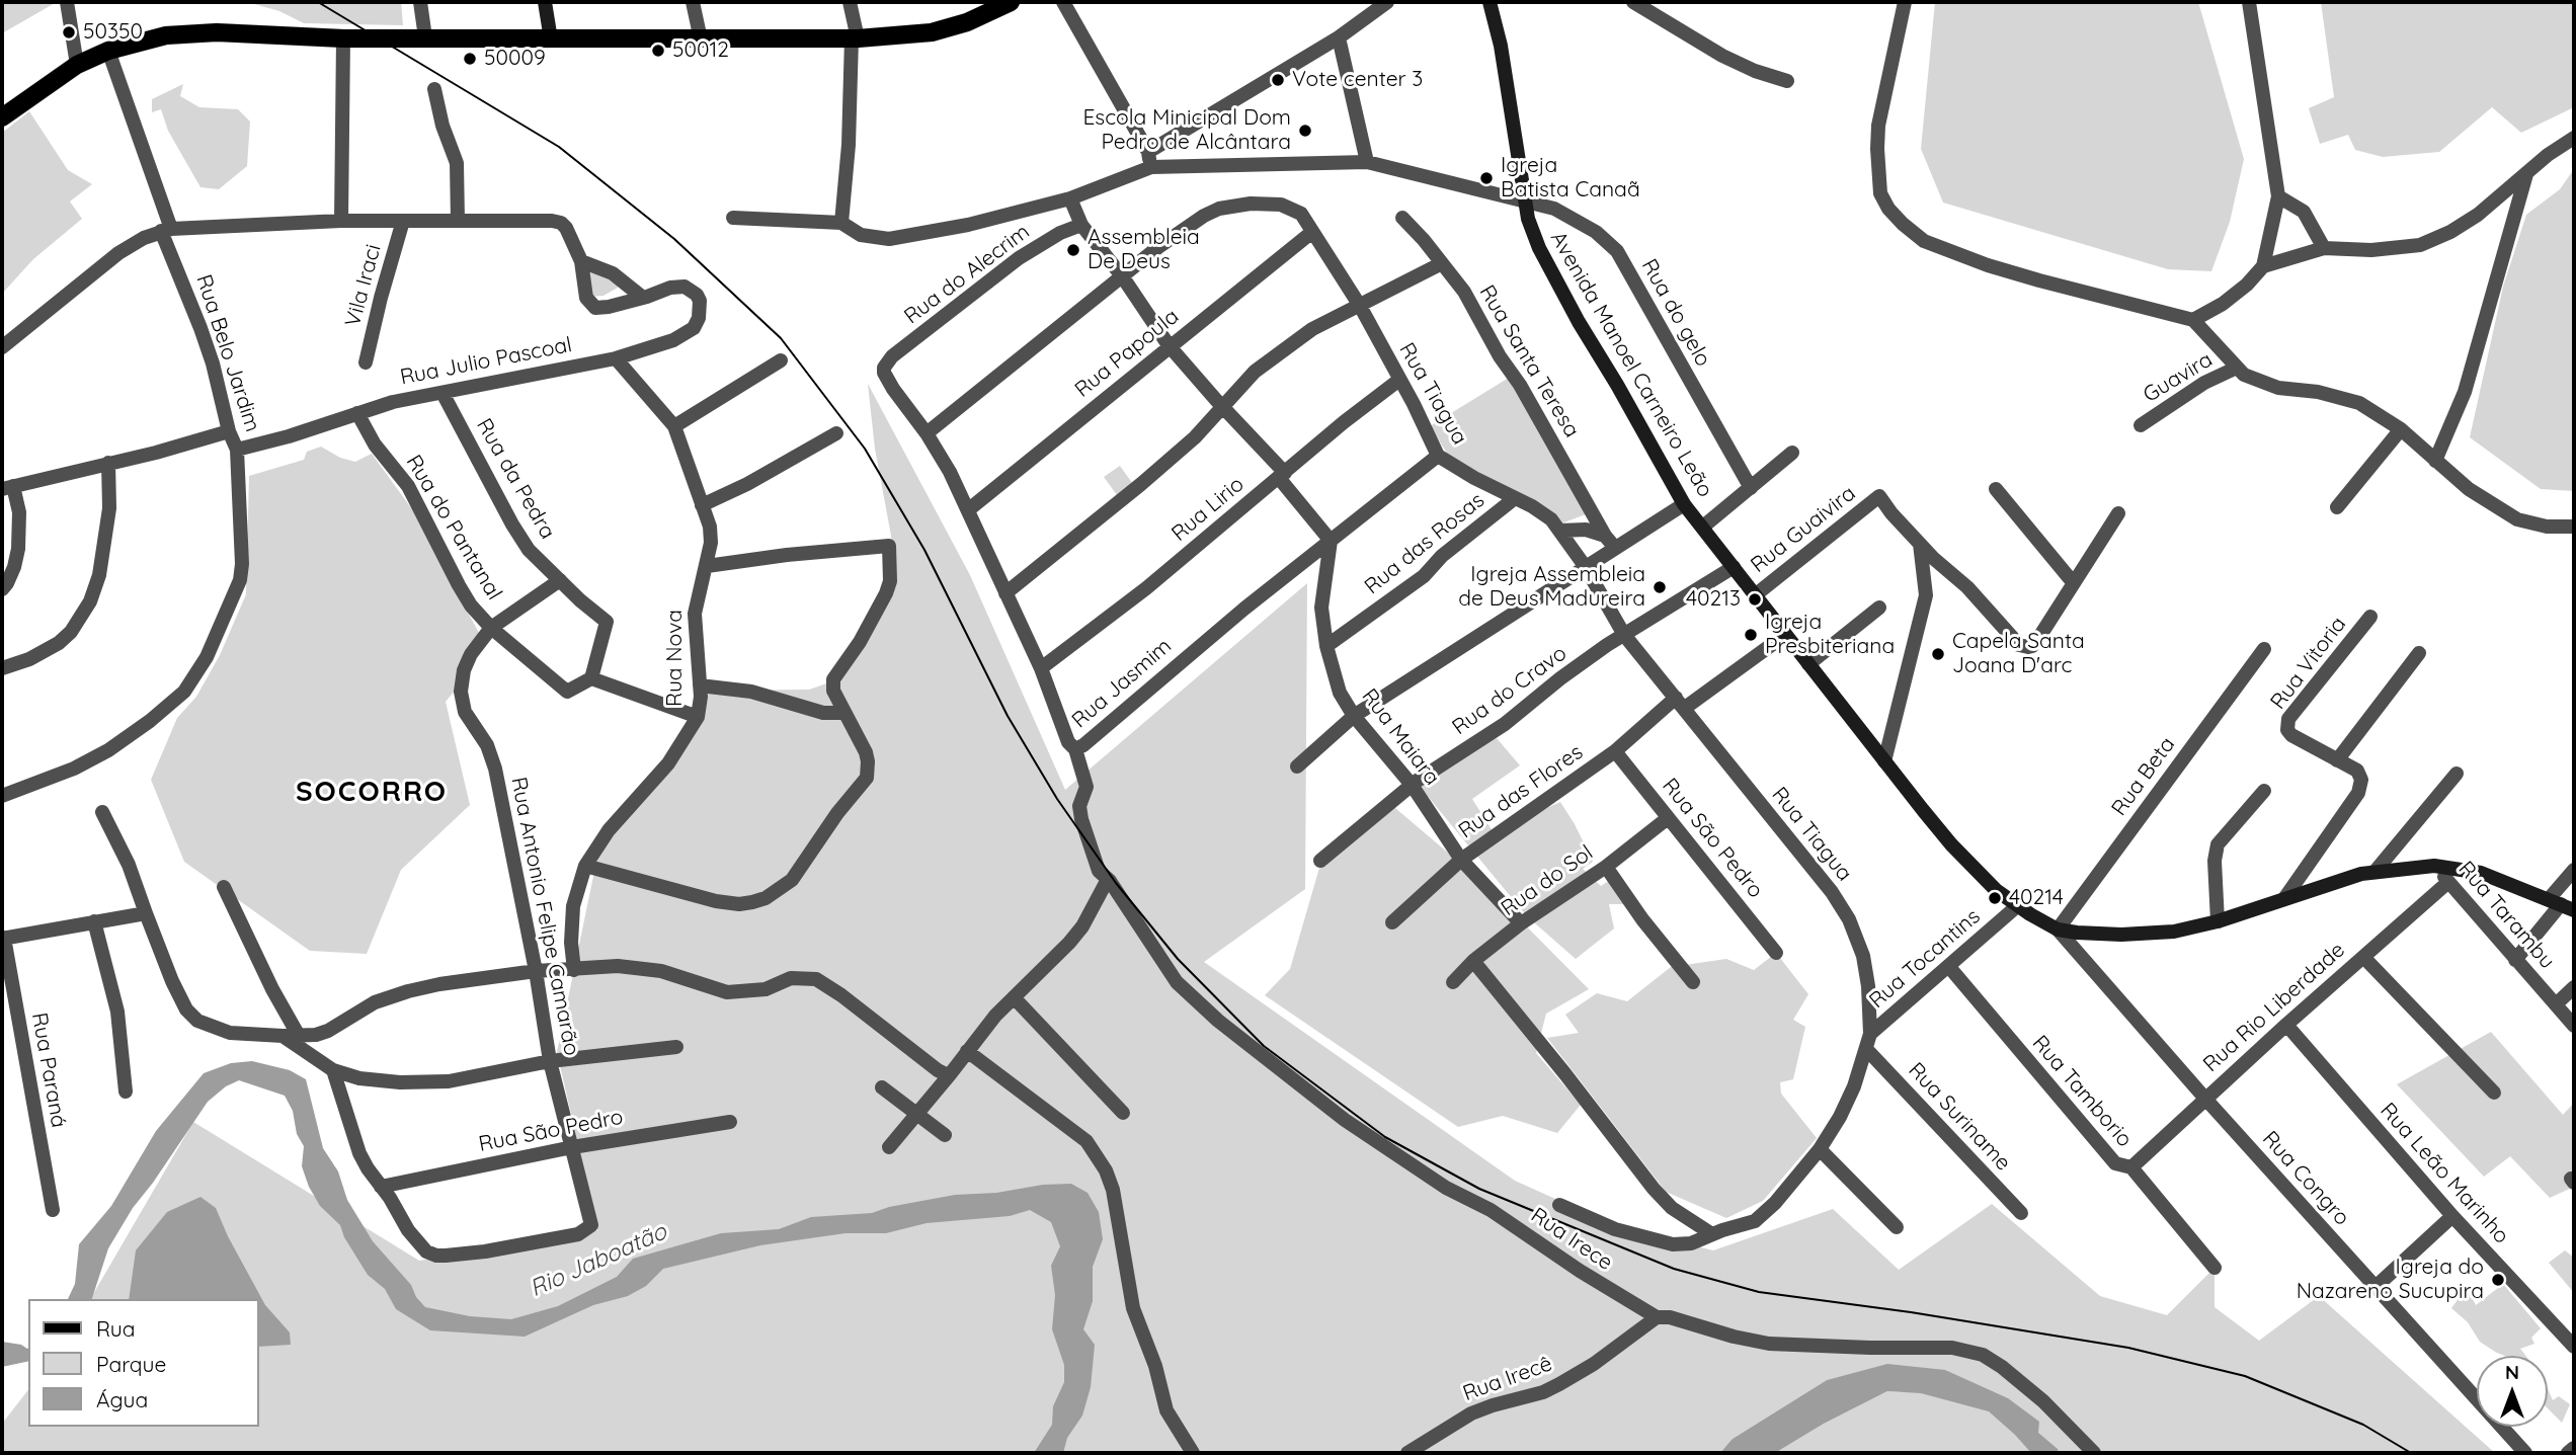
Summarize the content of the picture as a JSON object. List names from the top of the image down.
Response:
{
  "streets": {
    "main road": ["Avenida Manoel Carneiro Leão"],
    "street": [
      "Rua do Alecrim",
      "Vila Iraci",
      "Rua do gelo",
      "Rua Belo Jardim",
      "Rua Papoula",
      "Rua Julio Pascoal",
      "Rua Santa Teresa",
      "Guavira",
      "Rua Tiagua",
      "Rua da Pedra",
      "Rua Lirio",
      "Rua do Pantanal",
      "Rua Guaivira",
      "Rua das Rosas",
      "Rua Nova",
      "Rua Vitoria",
      "Rua Jasmim",
      "Rua do Cravo",
      "Rua Maiara",
      "Rua Beta",
      "Rua das Flores",
      "Rua São Pedro",
      "Rua do Sol",
      "Rua Tarambu",
      "Rua Antonio Felipe Camarão",
      "Rua Tocantins",
      "Rua Rio Liberdade",
      "Rua Paraná",
      "Rua Tamborio",
      "Rua Suriname",
      "Rua Leão Marinho",
      "Rua Congro",
      "Rua Irece",
      "Rua Irecê"
    ]
  },
  "crossings": [
    ["Rua do Alecrim", "Rua Jasmim"],
    ["Rua do gelo", "Avenida Manoel Carneiro Leão"],
    ["Rua Belo Jardim", "Rua Julio Pascoal"],
    ["Rua Papoula", "Rua Tiagua"],
    ["Rua Papoula", "Rua Jasmim"],
    ["Rua Julio Pascoal", "Rua da Pedra"],
    ["Rua Julio Pascoal", "Rua do Pantanal"],
    ["Rua Julio Pascoal", "Rua Nova"],
    ["Avenida Manoel Carneiro Leão", "Rua Guaivira"],
    ["Avenida Manoel Carneiro Leão", "Rua Vitoria"],
    ["Avenida Manoel Carneiro Leão", "Rua do Cravo"],
    ["Avenida Manoel Carneiro Leão", "Rua Beta"],
    ["Avenida Manoel Carneiro Leão", "Rua das Flores"],
    ["Avenida Manoel Carneiro Leão", "Rua Tarambu"],
    ["Avenida Manoel Carneiro Leão", "Rua Tocantins"],
    ["Avenida Manoel Carneiro Leão", "Rua Congro"],
    ["Rua Tiagua", "Rua Lirio"],
    ["Rua Tiagua", "Rua das Rosas"],
    ["Rua Tiagua", "Rua Jasmim"],
    ["Rua Tiagua", "Rua do Cravo"],
    ["Rua Tiagua", "Rua das Flores"],
    ["Rua Tiagua", "Rua Tocantins"],
    ["Rua Lirio", "Rua Jasmim"],
    ["Rua do Pantanal", "Rua Antonio Felipe Camarão"],
    ["Rua das Rosas", "Rua Maiara"],
    ["Rua Jasmim", "Rua Maiara"],
    ["Rua Jasmim", "Rua Irece"],
    ["Rua do Cravo", "Rua Maiara"],
    ["Rua Maiara", "Rua das Flores"],
    ["Rua Maiara", "Rua do Sol"],
    ["Rua Beta", "Rua Congro"],
    ["Rua das Flores", "Rua São Pedro"],
    ["Rua São Pedro", "Rua do Sol"],
    ["Rua São Pedro", "Rua Antonio Felipe Camarão"],
    ["Rua Tarambu", "Rua Rio Liberdade"],
    ["Rua Tocantins", "Rua Tamborio"],
    ["Rua Tocantins", "Rua Suriname"],
    ["Rua Rio Liberdade", "Rua Tamborio"],
    ["Rua Rio Liberdade", "Rua Leão Marinho"],
    ["Rua Rio Liberdade", "Rua Congro"],
    ["Rua Irece", "Rua Irecê"]
  ],
  "districts": ["SOCORRO"],
  "water": ["Rio Jaboatão"],
  "places": [
    "50350",
    "50012",
    "50009",
    "Vote center 3",
    "Escola Minicipal Dom Pedro de Alcântara",
    "Igreja Batista Canaã",
    "Assembleia De Deus",
    "Igreja Assembleia de Deus Madureira",
    "40213",
    "Igreja Presbiteriana",
    "Capela Santa Joana D'arc",
    "40214",
    "Igreja do Nazareno Sucupira"
  ],
  "legend": ["Rua", "Parque", "Água"],
  "north": "top"
}
